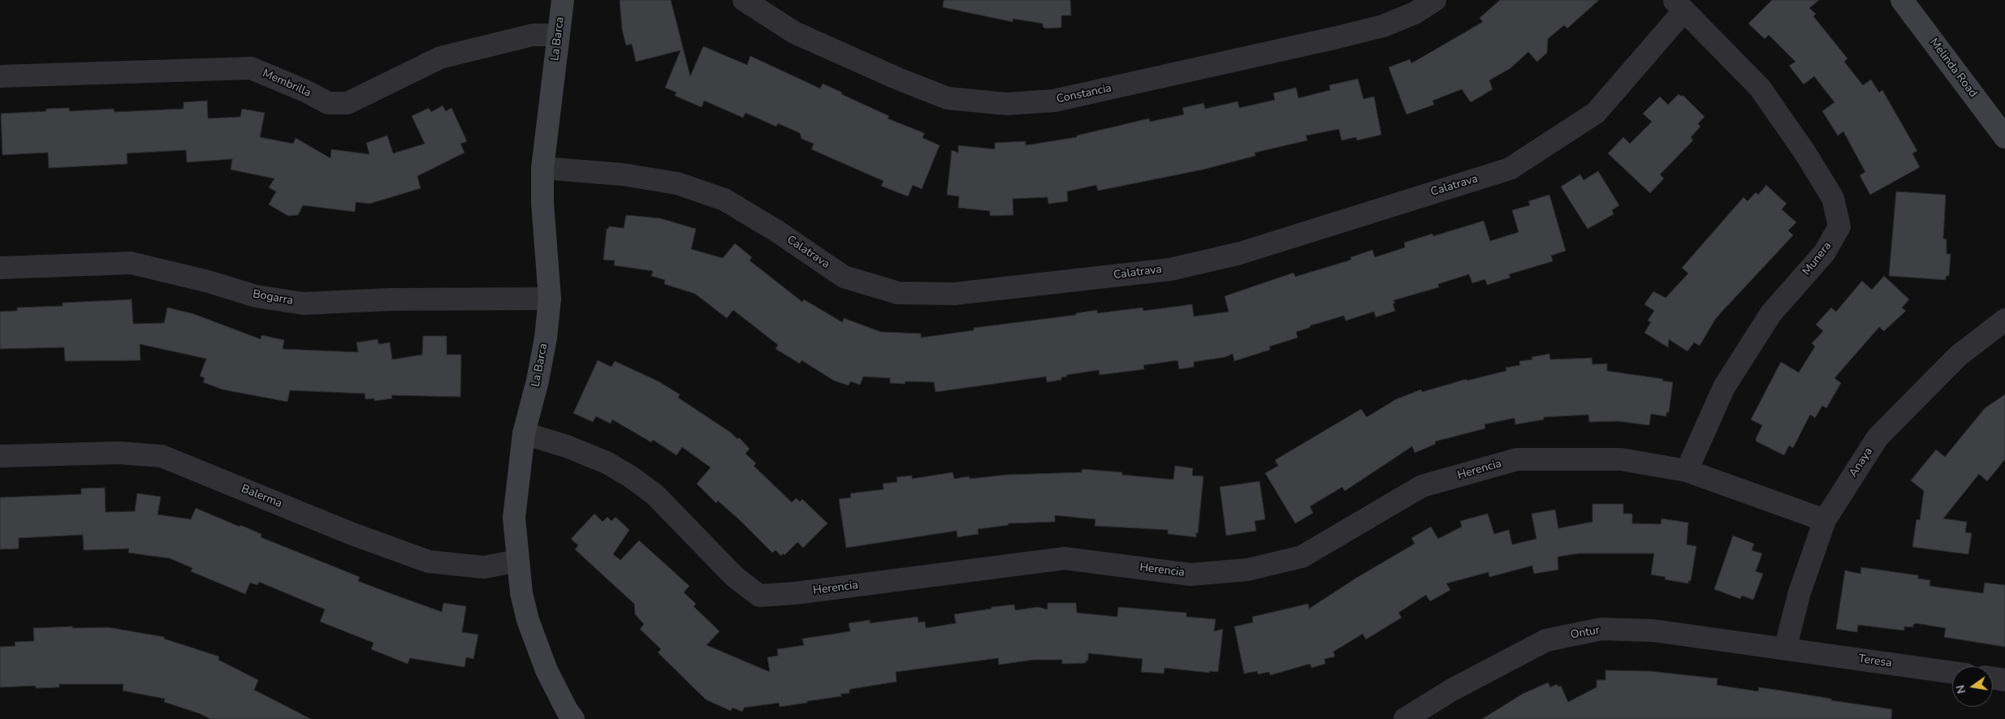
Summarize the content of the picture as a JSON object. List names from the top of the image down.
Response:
{
  "streets": {
    "street": [
      "La Barca",
      "Melinda Road",
      "Membrilla",
      "Constancia",
      "Calatrava",
      "Munera",
      "Bogarra",
      "Anaya",
      "Herencia",
      "Balerma",
      "Ontur",
      "Teresa"
    ]
  },
  "crossings": [
    ["La Barca", "Membrilla"],
    ["La Barca", "Calatrava"],
    ["La Barca", "Bogarra"],
    ["La Barca", "Herencia"],
    ["La Barca", "Balerma"],
    ["Calatrava", "Munera"],
    ["Munera", "Herencia"],
    ["Anaya", "Herencia"],
    ["Anaya", "Ontur"],
    ["Anaya", "Teresa"],
    ["Ontur", "Teresa"]
  ],
  "north": "left"
}
